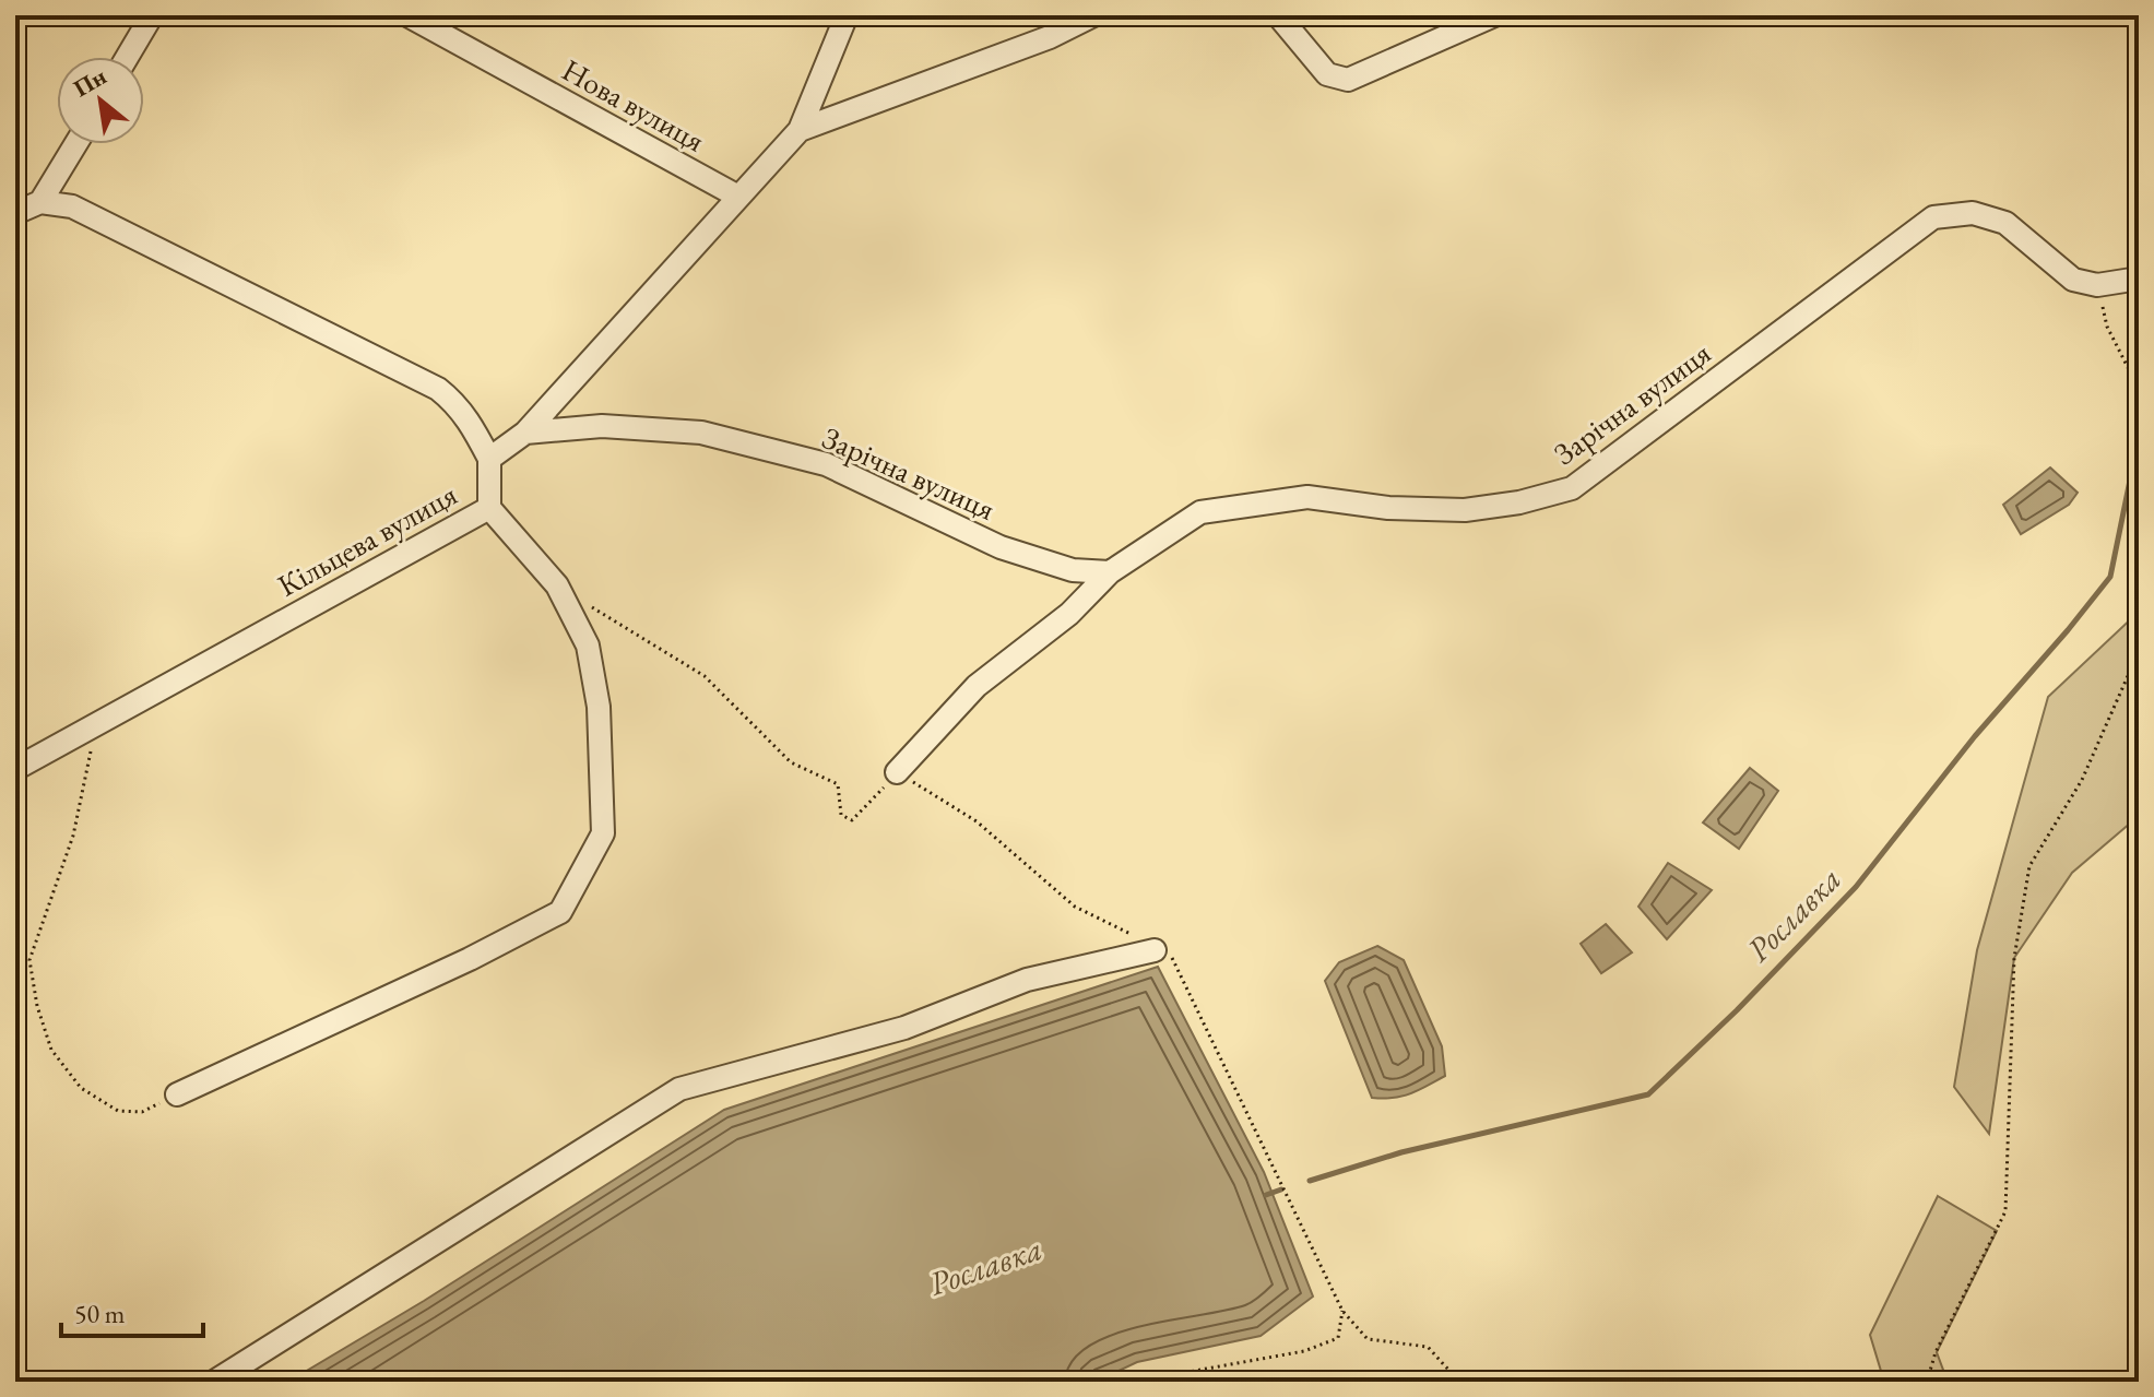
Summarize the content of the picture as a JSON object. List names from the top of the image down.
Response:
{
  "streets": {
    "street": ["Нова вулиця", "Зарічна вулиця", "Кільцева вулиця"]
  },
  "water": ["Рославка"],
  "scale_bar": "50 m",
  "north": "top left"
}
